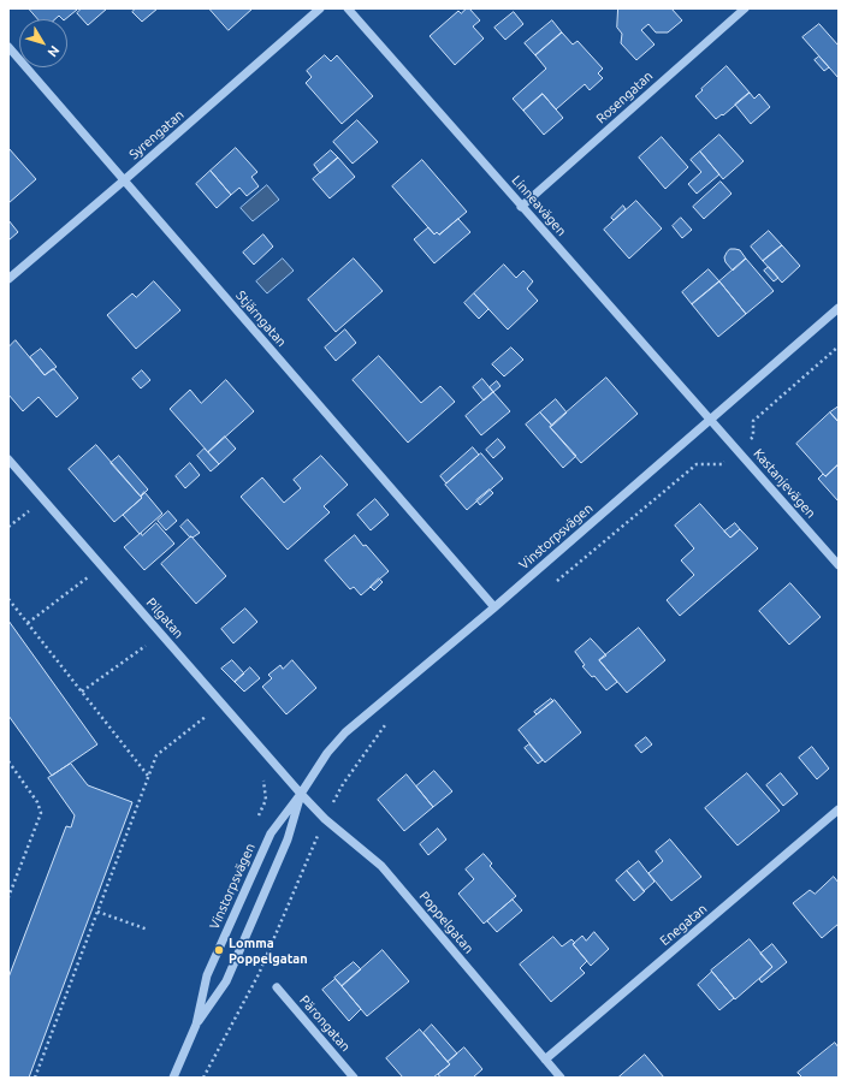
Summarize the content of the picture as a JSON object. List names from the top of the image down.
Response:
{
  "streets": {
    "street": [
      "Rosengatan",
      "Syrengatan",
      "Linneavägen",
      "Stjärngatan",
      "Kastanjevägen",
      "Vinstorpsvägen",
      "Pilgatan",
      "Poppelgatan",
      "Enegatan",
      "Pärongatan"
    ]
  },
  "crossings": [
    ["Rosengatan", "Linneavägen"],
    ["Syrengatan", "Stjärngatan"],
    ["Linneavägen", "Kastanjevägen"],
    ["Linneavägen", "Vinstorpsvägen"],
    ["Stjärngatan", "Vinstorpsvägen"],
    ["Kastanjevägen", "Vinstorpsvägen"],
    ["Vinstorpsvägen", "Pilgatan"],
    ["Vinstorpsvägen", "Poppelgatan"],
    ["Pilgatan", "Poppelgatan"],
    ["Poppelgatan", "Enegatan"]
  ],
  "places": ["Lomma Poppelgatan"],
  "north": "bottom right"
}
